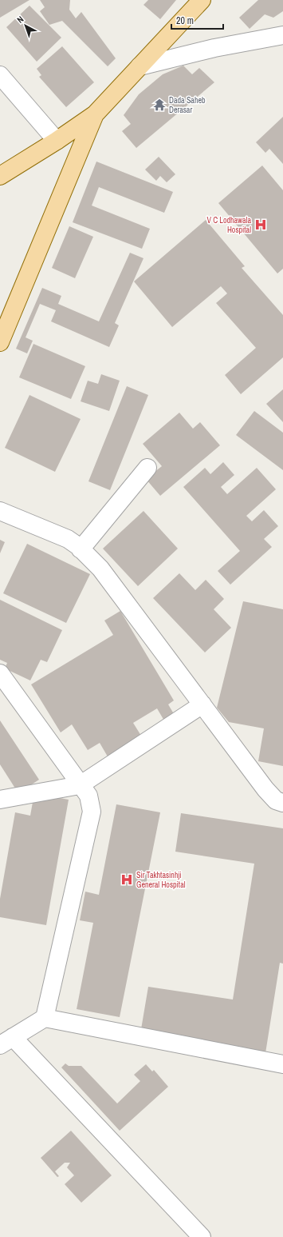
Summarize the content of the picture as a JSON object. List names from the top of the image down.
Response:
{
  "places": {
    "temple": ["Dada Saheb Derasar"],
    "hospital": ["V C Lodhawala Hospital", "Sir Takhtasinhji General Hospital"]
  },
  "scale_bar": "20 m",
  "north": "top left"
}
